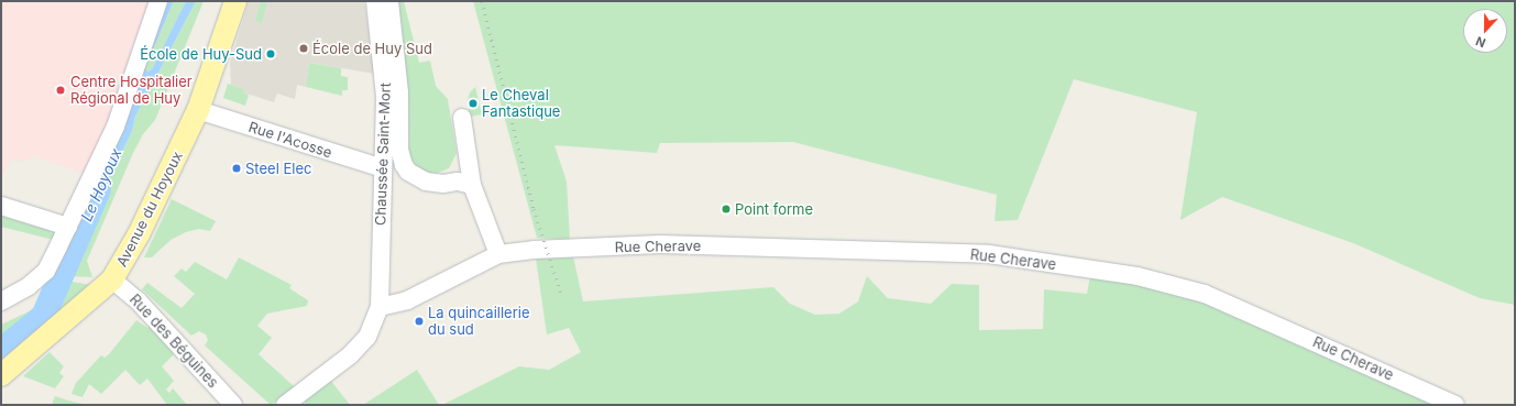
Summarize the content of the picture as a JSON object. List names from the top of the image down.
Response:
{
  "streets": {
    "main road": ["Avenue du Hoyoux"],
    "street": [
      "Rue l'Acosse",
      "Chaussée Saint-Mort",
      "Rue Cherave",
      "Rue des Béguines"
    ]
  },
  "crossings": [
    ["Rue l'Acosse", "Chaussée Saint-Mort"],
    ["Rue l'Acosse", "Avenue du Hoyoux"],
    ["Avenue du Hoyoux", "Rue des Béguines"]
  ],
  "water": ["Le Hoyoux"],
  "places": [
    "École de Huy Sud",
    "École de Huy-Sud",
    "Centre Hospitalier Régional de Huy",
    "Le Cheval Fantastique",
    "Steel Elec",
    "Point forme",
    "La quincaillerie du sud"
  ],
  "north": "bottom"
}
